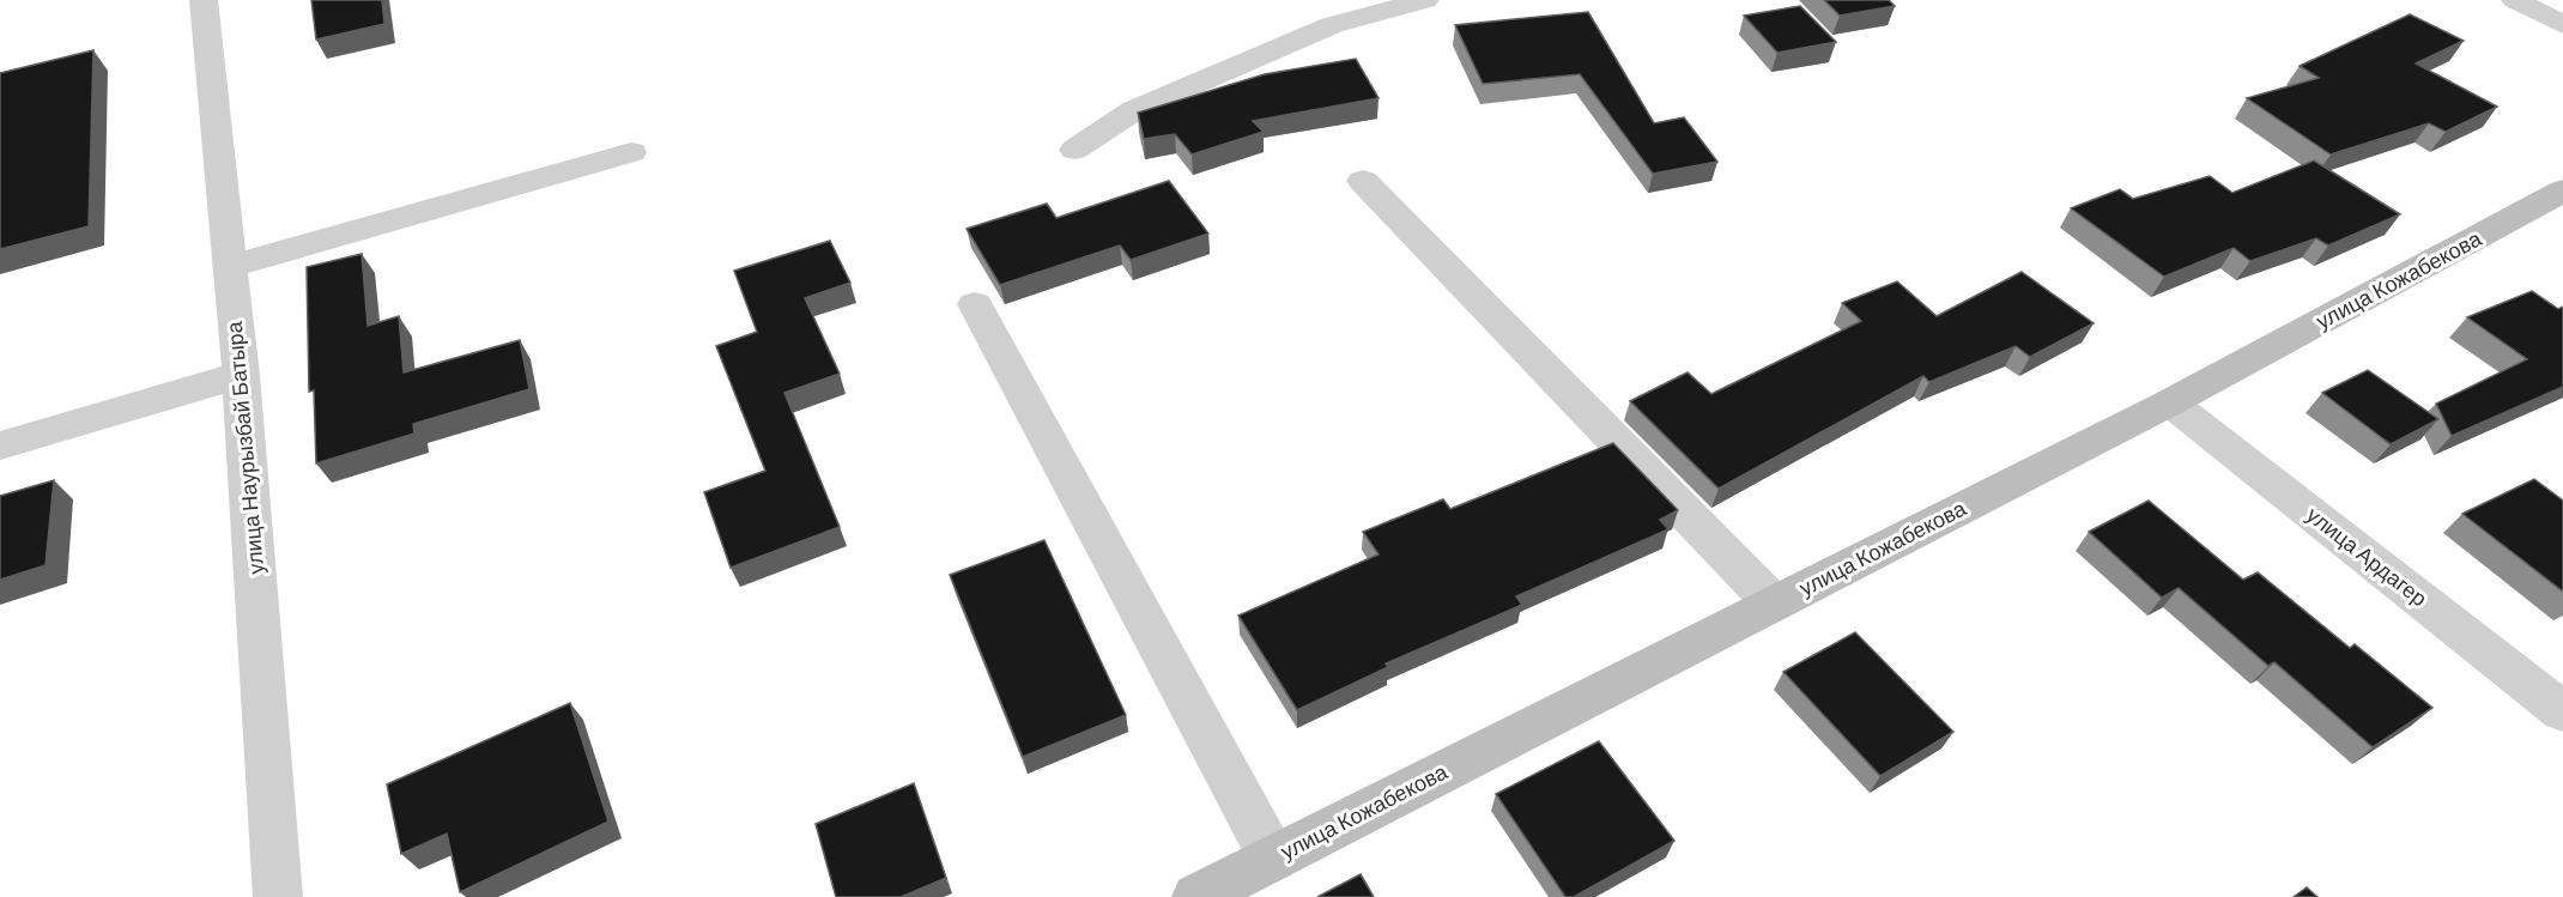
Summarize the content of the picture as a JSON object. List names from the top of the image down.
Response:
{
  "streets": {
    "main road": ["улица Кожабекова"],
    "street": ["улица Наурызбай Батыра", "улица Ардагер"]
  },
  "crossings": [
    ["улица Кожабекова", "улица Ардагер"]
  ]
}
